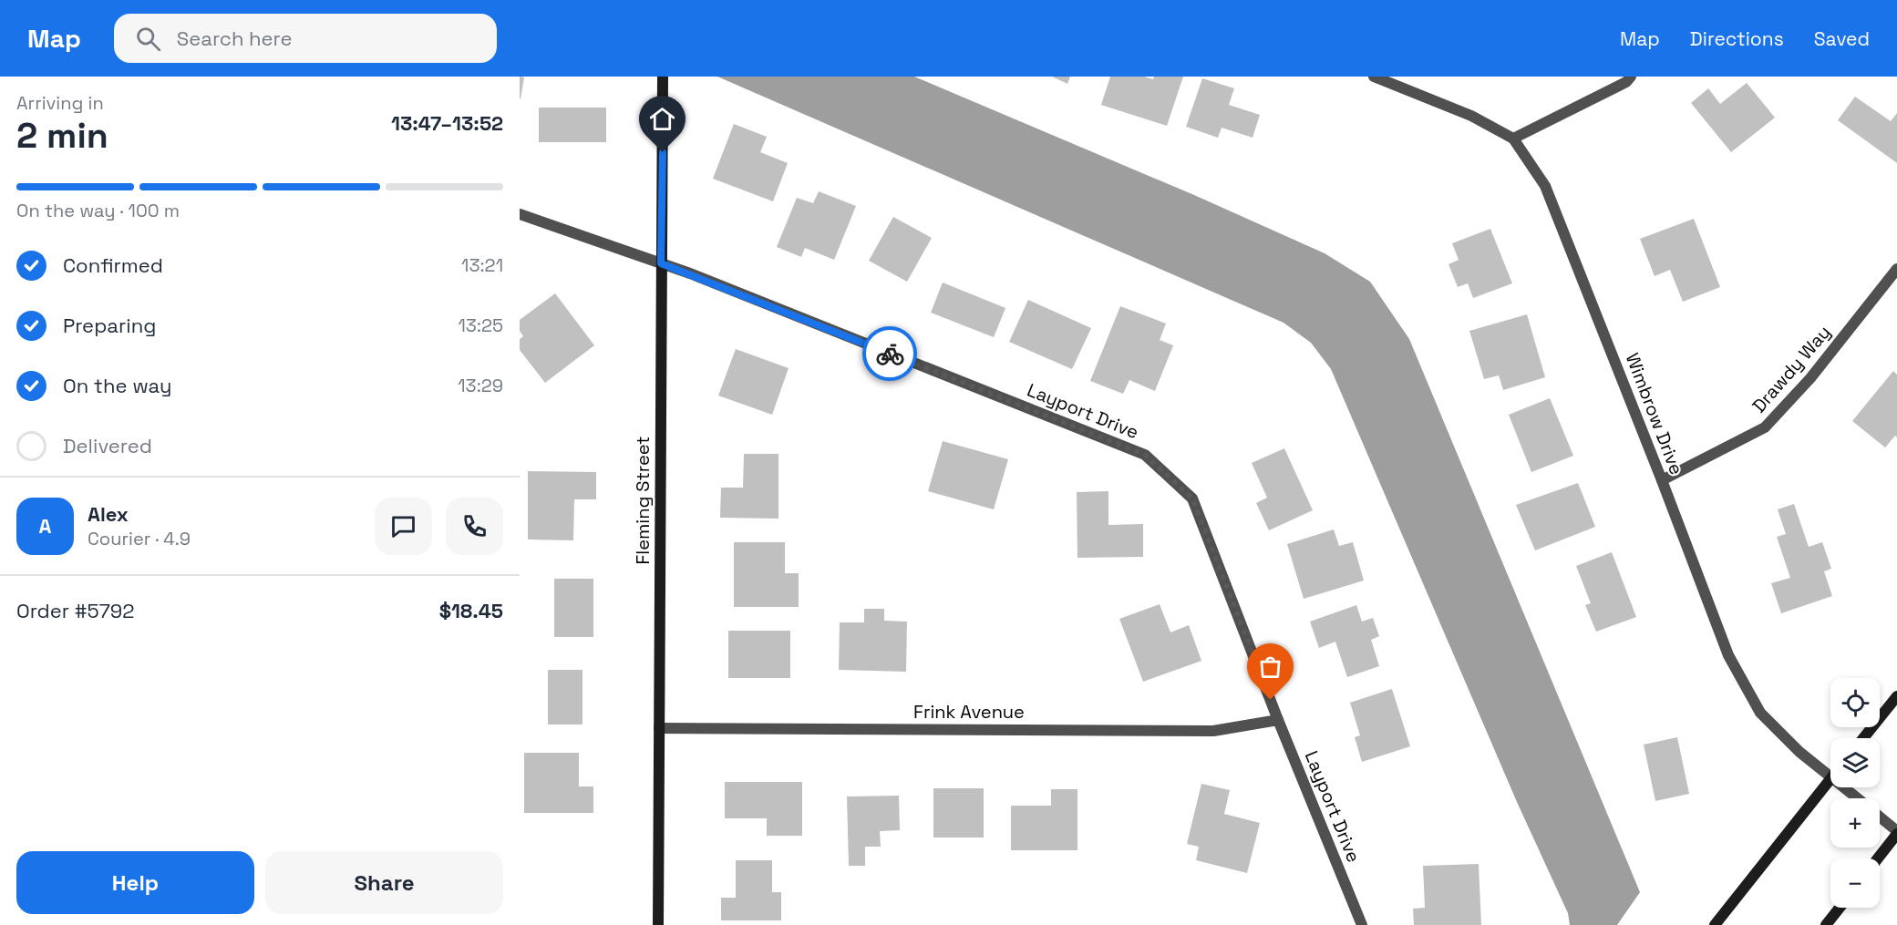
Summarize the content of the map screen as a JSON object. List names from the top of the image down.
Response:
{
  "streets": {
    "street": [
      "Drawdy Way",
      "Layport Drive",
      "Wimbrow Drive",
      "Fleming Street",
      "Frink Avenue"
    ]
  },
  "crossings": [
    ["Drawdy Way", "Wimbrow Drive"],
    ["Layport Drive", "Fleming Street"],
    ["Layport Drive", "Frink Avenue"],
    ["Fleming Street", "Frink Avenue"]
  ],
  "page": {
    "header": "Map",
    "search": "Search here",
    "nav": ["Map", "Directions", "Saved"],
    "heading": ["2 min", "Arriving in", "13:47–13:52"],
    "panel": [
      "Alex",
      "Courier · 4.9",
      "Order #5792",
      "$18.45"
    ],
    "bar": "On the way · 100 m",
    "list": [
      ["Confirmed", "13:21"],
      ["Preparing", "13:25"],
      ["On the way", "13:29"],
      "Delivered"
    ],
    "round": "A",
    "map_buttons": ["+", "−"],
    "buttons": ["Help", "Share"]
  }
}
